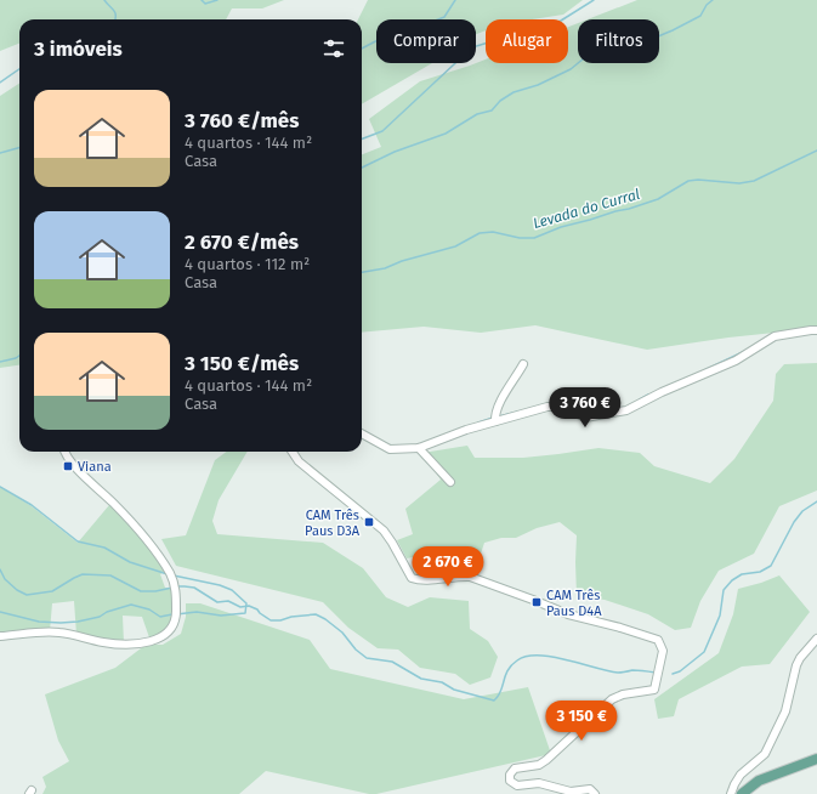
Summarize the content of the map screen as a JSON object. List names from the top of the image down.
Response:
{
  "water": ["Levada do Curral"],
  "places": {
    "transit": ["Viana", "CAM Três Paus D3A", "CAM Três Paus D4A"]
  },
  "page": {
    "chip": ["Comprar", "Alugar", "Filtros"],
    "heading": "3 imóveis",
    "list": [
      {
        "name": "3 760 €/mês",
        "note": "4 quartos · 144 m² · Casa"
      },
      {
        "name": "2 670 €/mês",
        "note": "4 quartos · 112 m² · Casa"
      },
      {
        "name": "3 150 €/mês",
        "note": "4 quartos · 144 m² · Casa"
      }
    ],
    "price": ["3 760 €", "2 670 €", "3 150 €"]
  }
}
